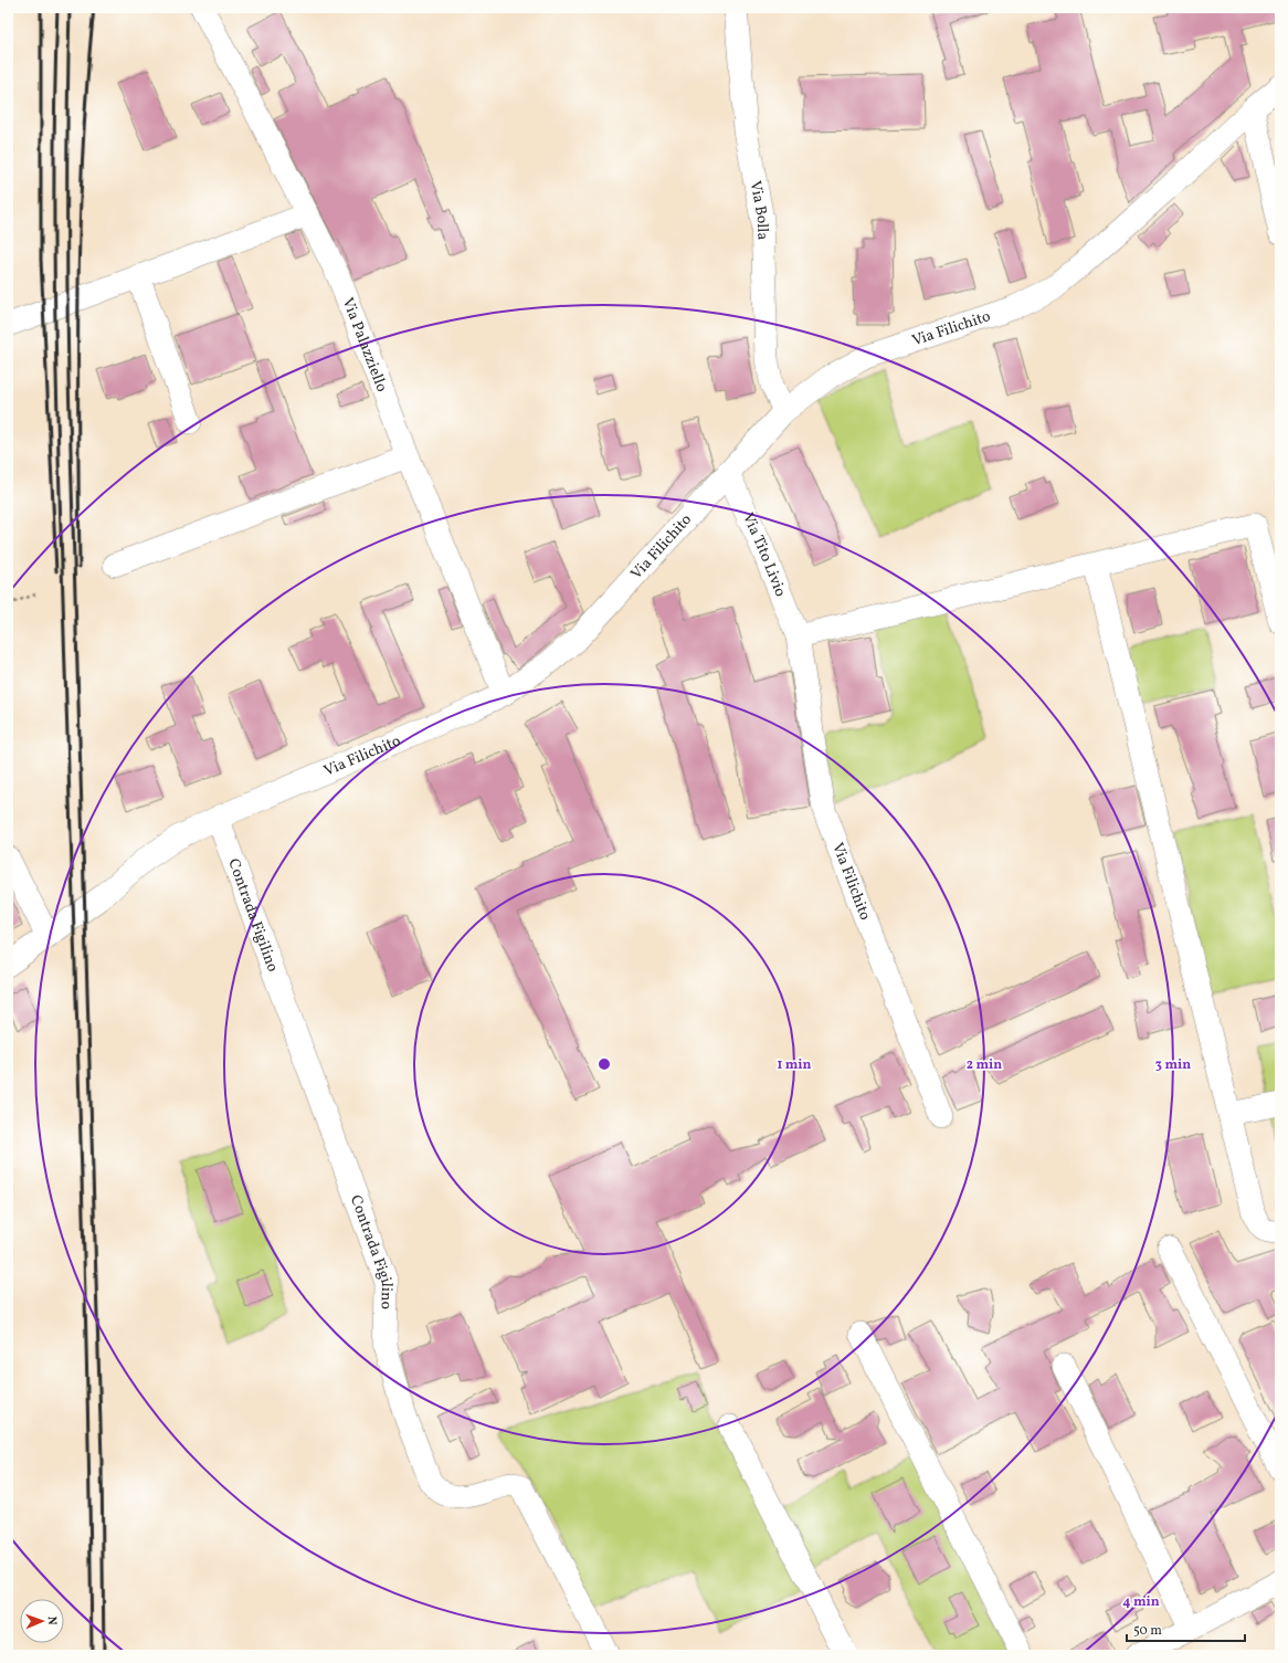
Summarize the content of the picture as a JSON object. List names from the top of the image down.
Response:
{
  "streets": {
    "street": [
      "Via Bolla",
      "Via Filichito",
      "Via Palazziello",
      "Via Tito Livio",
      "Contrada Figilino"
    ]
  },
  "crossings": [
    ["Via Bolla", "Via Filichito"],
    ["Via Filichito", "Via Palazziello"],
    ["Via Filichito", "Via Tito Livio"],
    ["Via Filichito", "Contrada Figilino"]
  ],
  "scale_bar": "50 m",
  "north": "right",
  "rings": [
    "1 min",
    "2 min",
    "3 min",
    "4 min"
  ]
}
